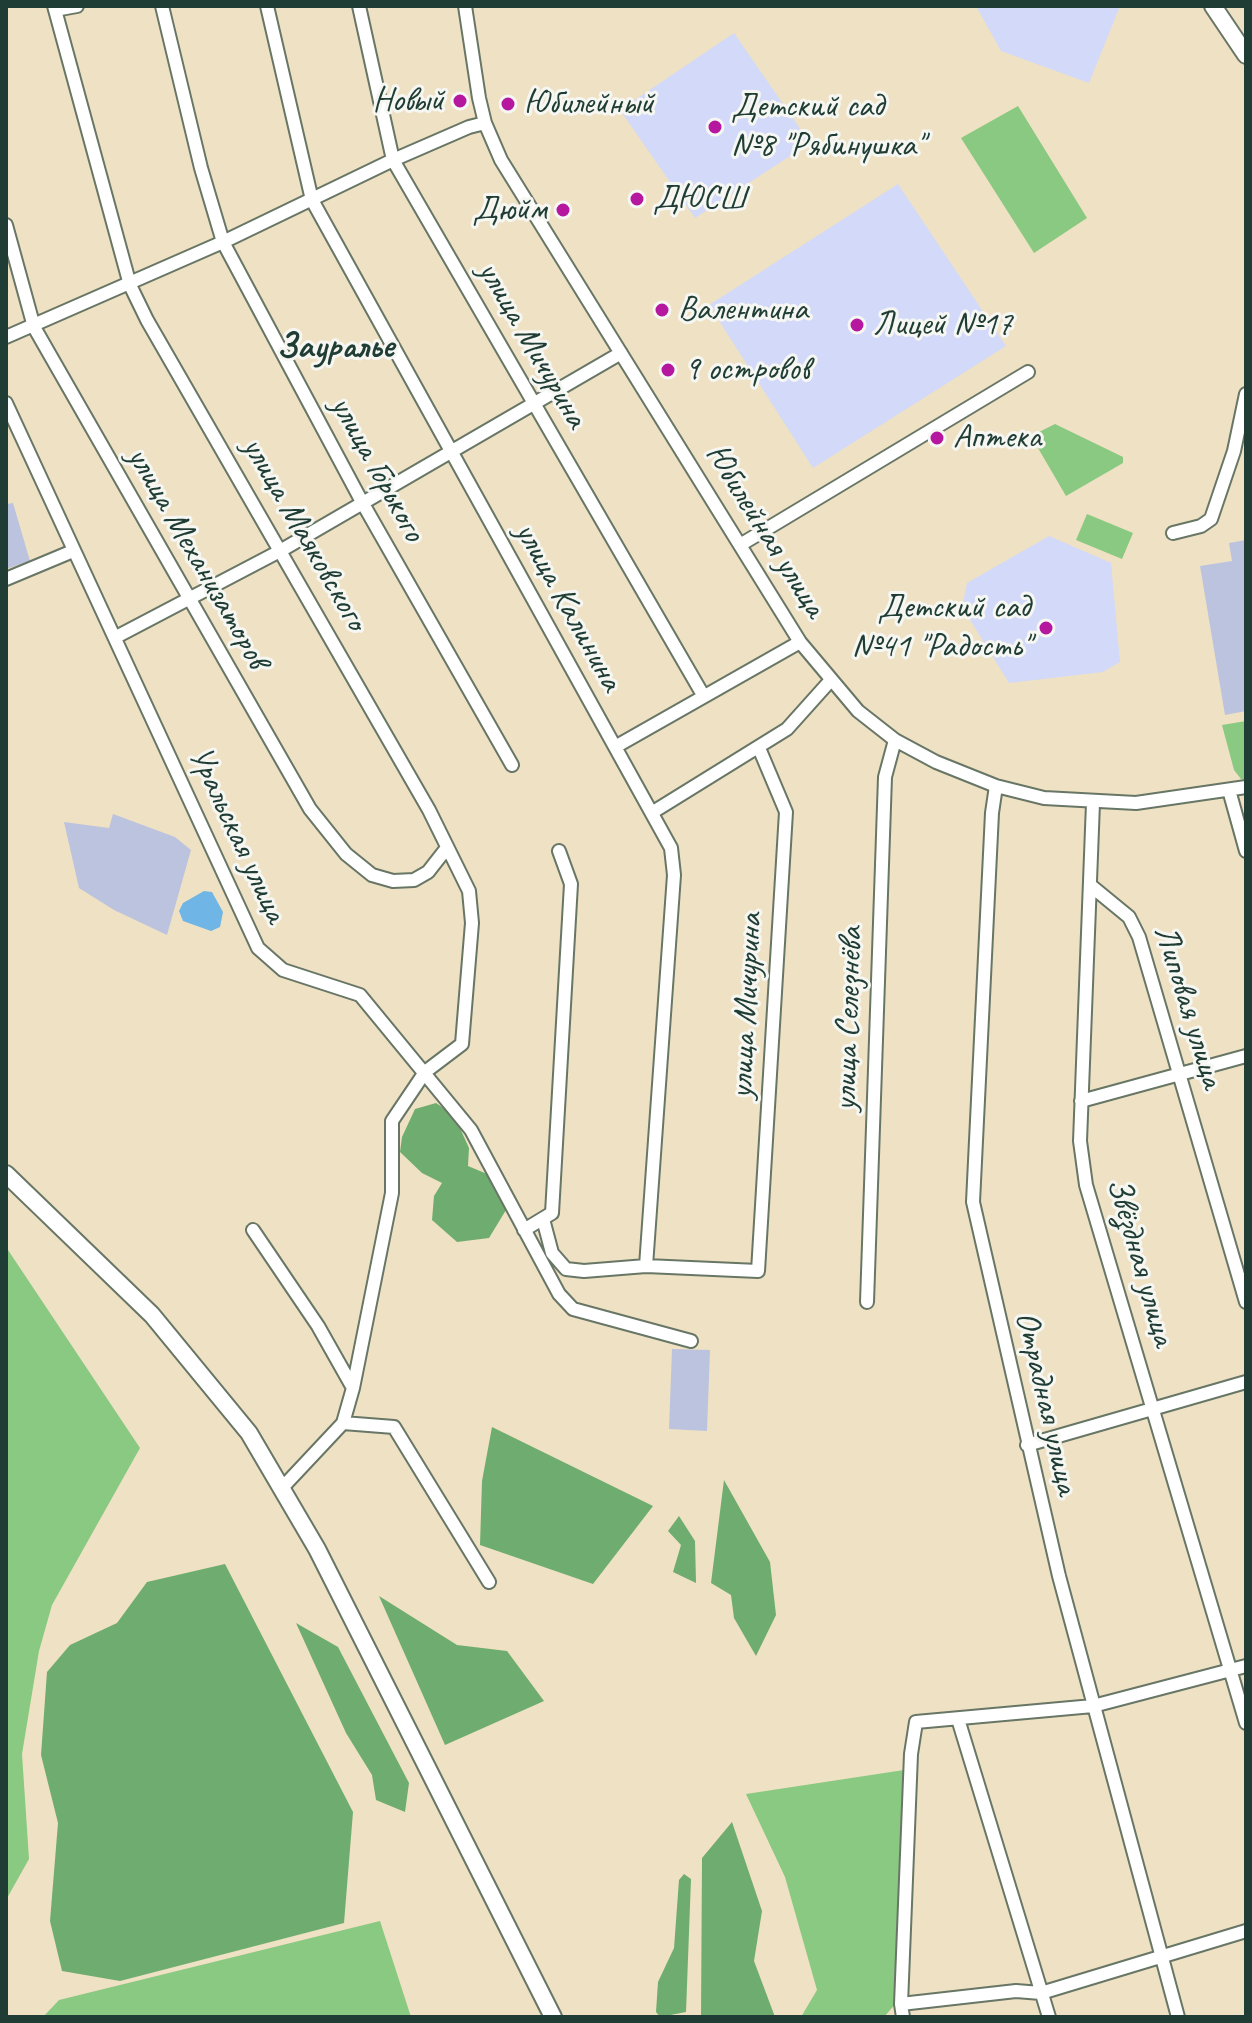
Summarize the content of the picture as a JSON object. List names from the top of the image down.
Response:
{
  "streets": {
    "street": [
      "улица Мичурина",
      "улица Горького",
      "Юбилейная улица",
      "улица Маяковского",
      "улица Механизаторов",
      "улица Калинина",
      "Уральская улица",
      "Липовая улица",
      "улица Селезнёва",
      "Звёздная улица",
      "Отрадная улица"
    ]
  },
  "crossings": [
    ["улица Мичурина", "улица Калинина"],
    ["Юбилейная улица", "улица Селезнёва"],
    ["Юбилейная улица", "Звёздная улица"],
    ["Юбилейная улица", "Отрадная улица"],
    ["улица Маяковского", "улица Механизаторов"],
    ["улица Маяковского", "Уральская улица"],
    ["Липовая улица", "Звёздная улица"]
  ],
  "districts": ["Зауралье"],
  "places": [
    "Новый",
    "Юбилейный",
    "Детский сад №8 \"Рябинушка\"",
    "ДЮСШ",
    "Дюйм",
    "Валентина",
    "Лицей №17",
    "9 островов",
    "Аптека",
    "Детский сад №41 \"Радость\""
  ]
}
